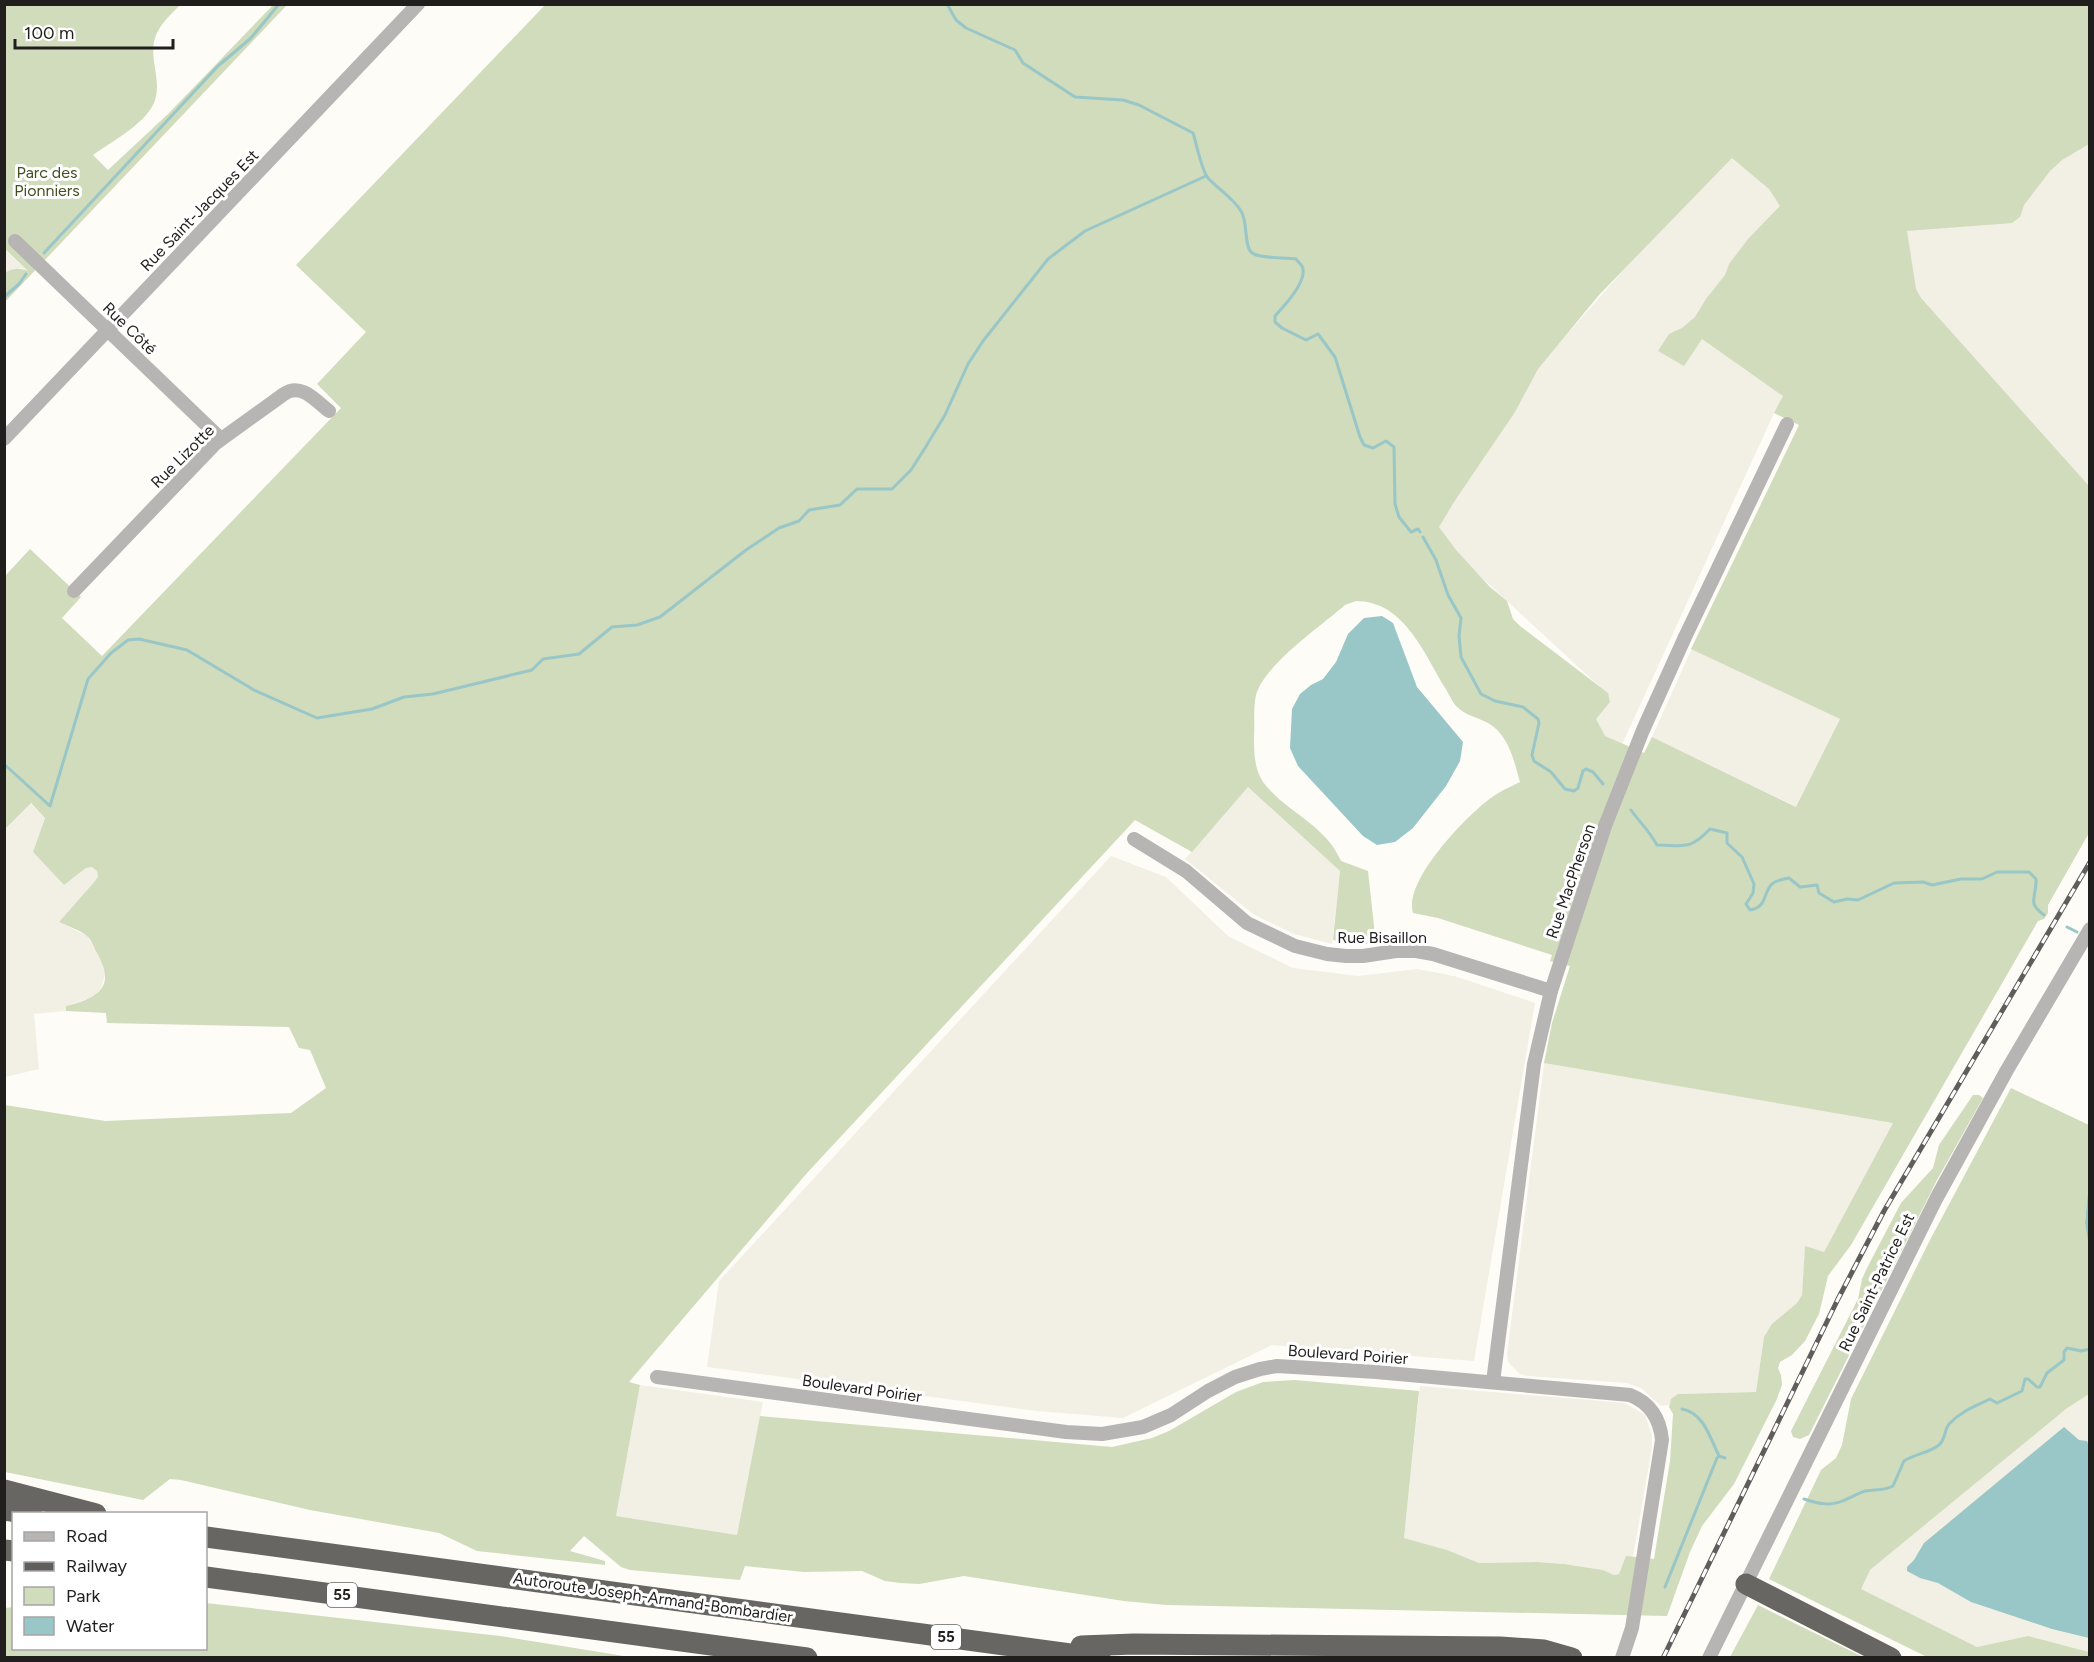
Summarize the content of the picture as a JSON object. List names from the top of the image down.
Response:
{
  "streets": {
    "highway": ["55", "Autoroute Joseph-Armand-Bombardier"],
    "street": [
      "Rue Saint-Jacques Est",
      "Rue Côté",
      "Rue Lizotte",
      "Rue MacPherson",
      "Rue Bisaillon",
      "Rue Saint-Patrice Est",
      "Boulevard Poirier"
    ]
  },
  "crossings": [
    ["Rue Saint-Jacques Est", "Rue Côté"],
    ["Rue Côté", "Rue Lizotte"],
    ["Rue MacPherson", "Rue Bisaillon"],
    ["Rue MacPherson", "Boulevard Poirier"]
  ],
  "parks": ["Parc des Pionniers"],
  "legend": [
    "Road",
    "Railway",
    "Park",
    "Water"
  ],
  "scale_bar": "100 m"
}
